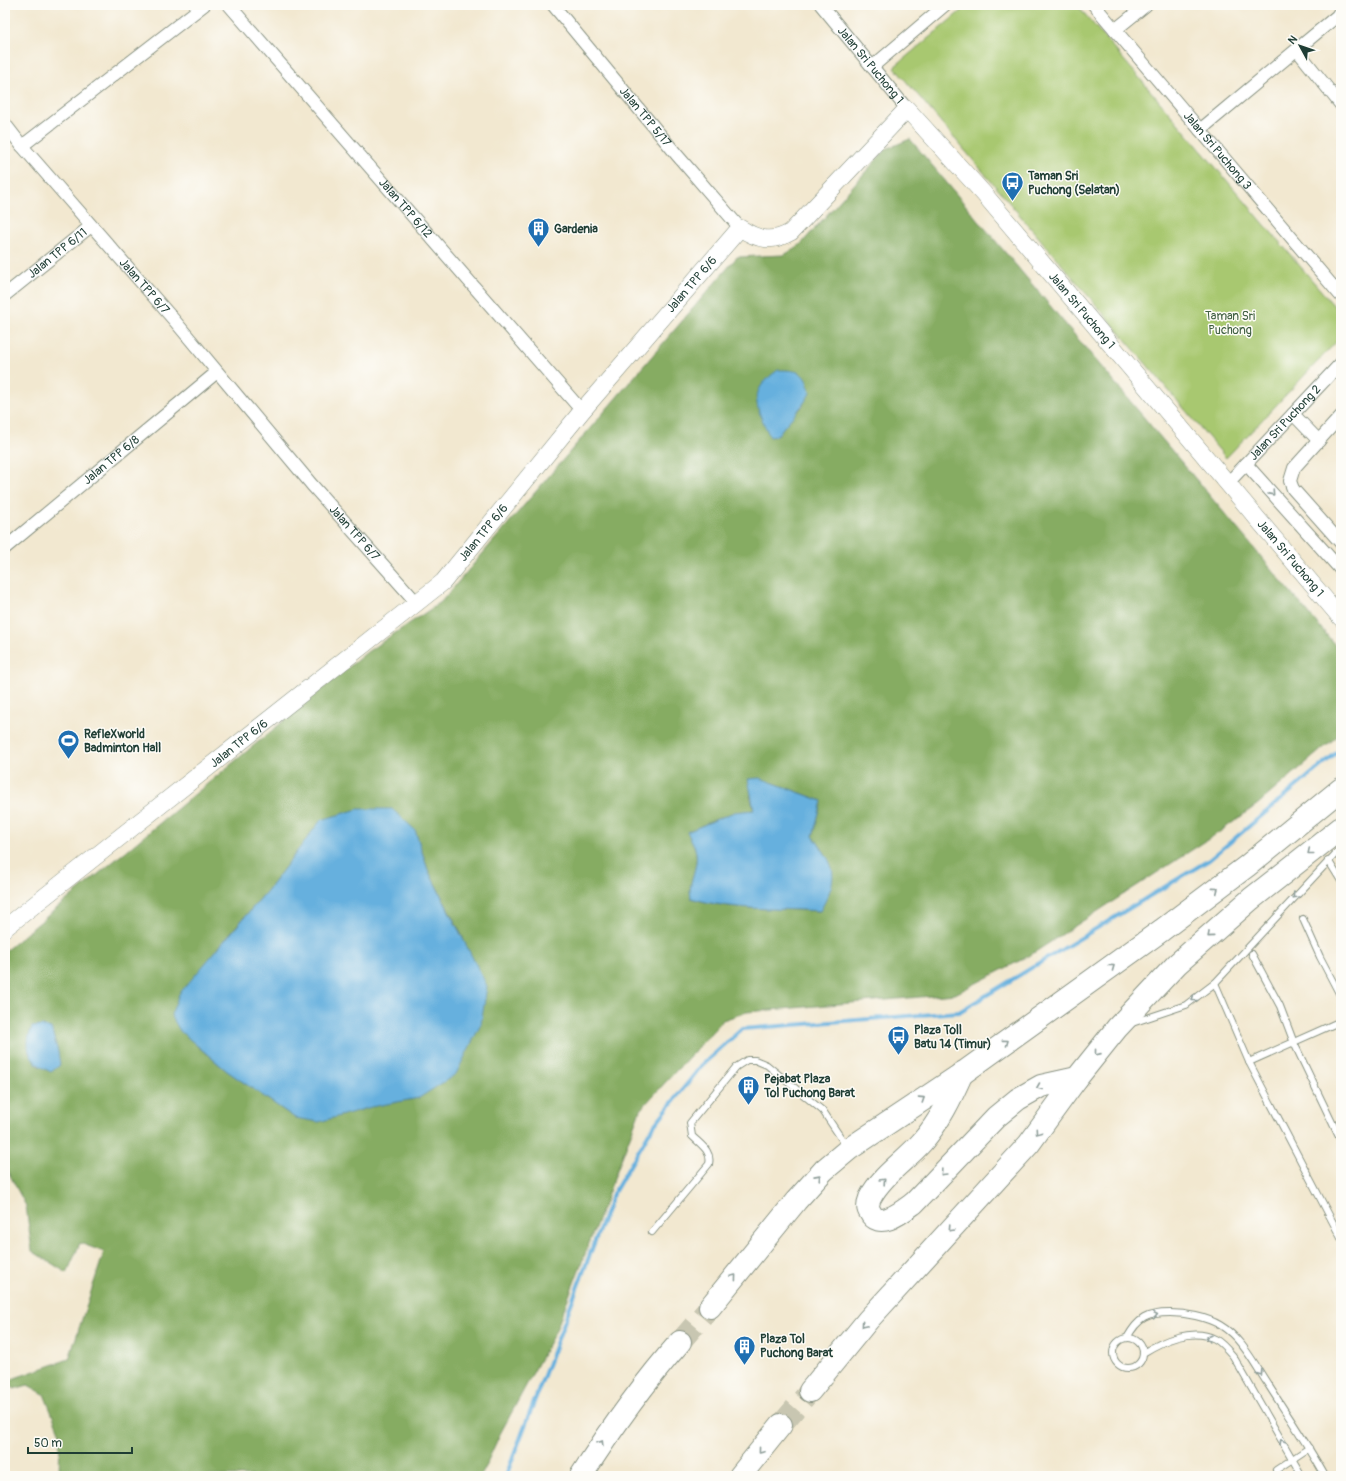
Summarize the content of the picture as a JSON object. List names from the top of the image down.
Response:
{
  "streets": {
    "street": [
      "Jalan Sri Puchong 1",
      "Jalan TPP 5/17",
      "Jalan Sri Puchong 3",
      "Jalan TPP 6/12",
      "Jalan TPP 6/11",
      "Jalan TPP 6/6",
      "Jalan TPP 6/7",
      "Jalan Sri Puchong 2",
      "Jalan TPP 6/8"
    ]
  },
  "crossings": [
    ["Jalan Sri Puchong 1", "Jalan Sri Puchong 2"],
    ["Jalan TPP 5/17", "Jalan TPP 6/6"],
    ["Jalan TPP 6/12", "Jalan TPP 6/6"],
    ["Jalan TPP 6/11", "Jalan TPP 6/7"],
    ["Jalan TPP 6/6", "Jalan TPP 6/7"],
    ["Jalan TPP 6/7", "Jalan TPP 6/8"]
  ],
  "parks": ["Taman Sri Puchong"],
  "places": {
    "bus stop": ["Taman Sri Puchong (Selatan)", "Plaza Toll Batu 14 (Timur)"],
    "building": ["Gardenia", "Pejabat Plaza Tol Puchong Barat", "Plaza Tol Puchong Barat"],
    "sports": ["RefleXworld Badminton Hall"]
  },
  "scale_bar": "50 m",
  "north": "top left"
}
